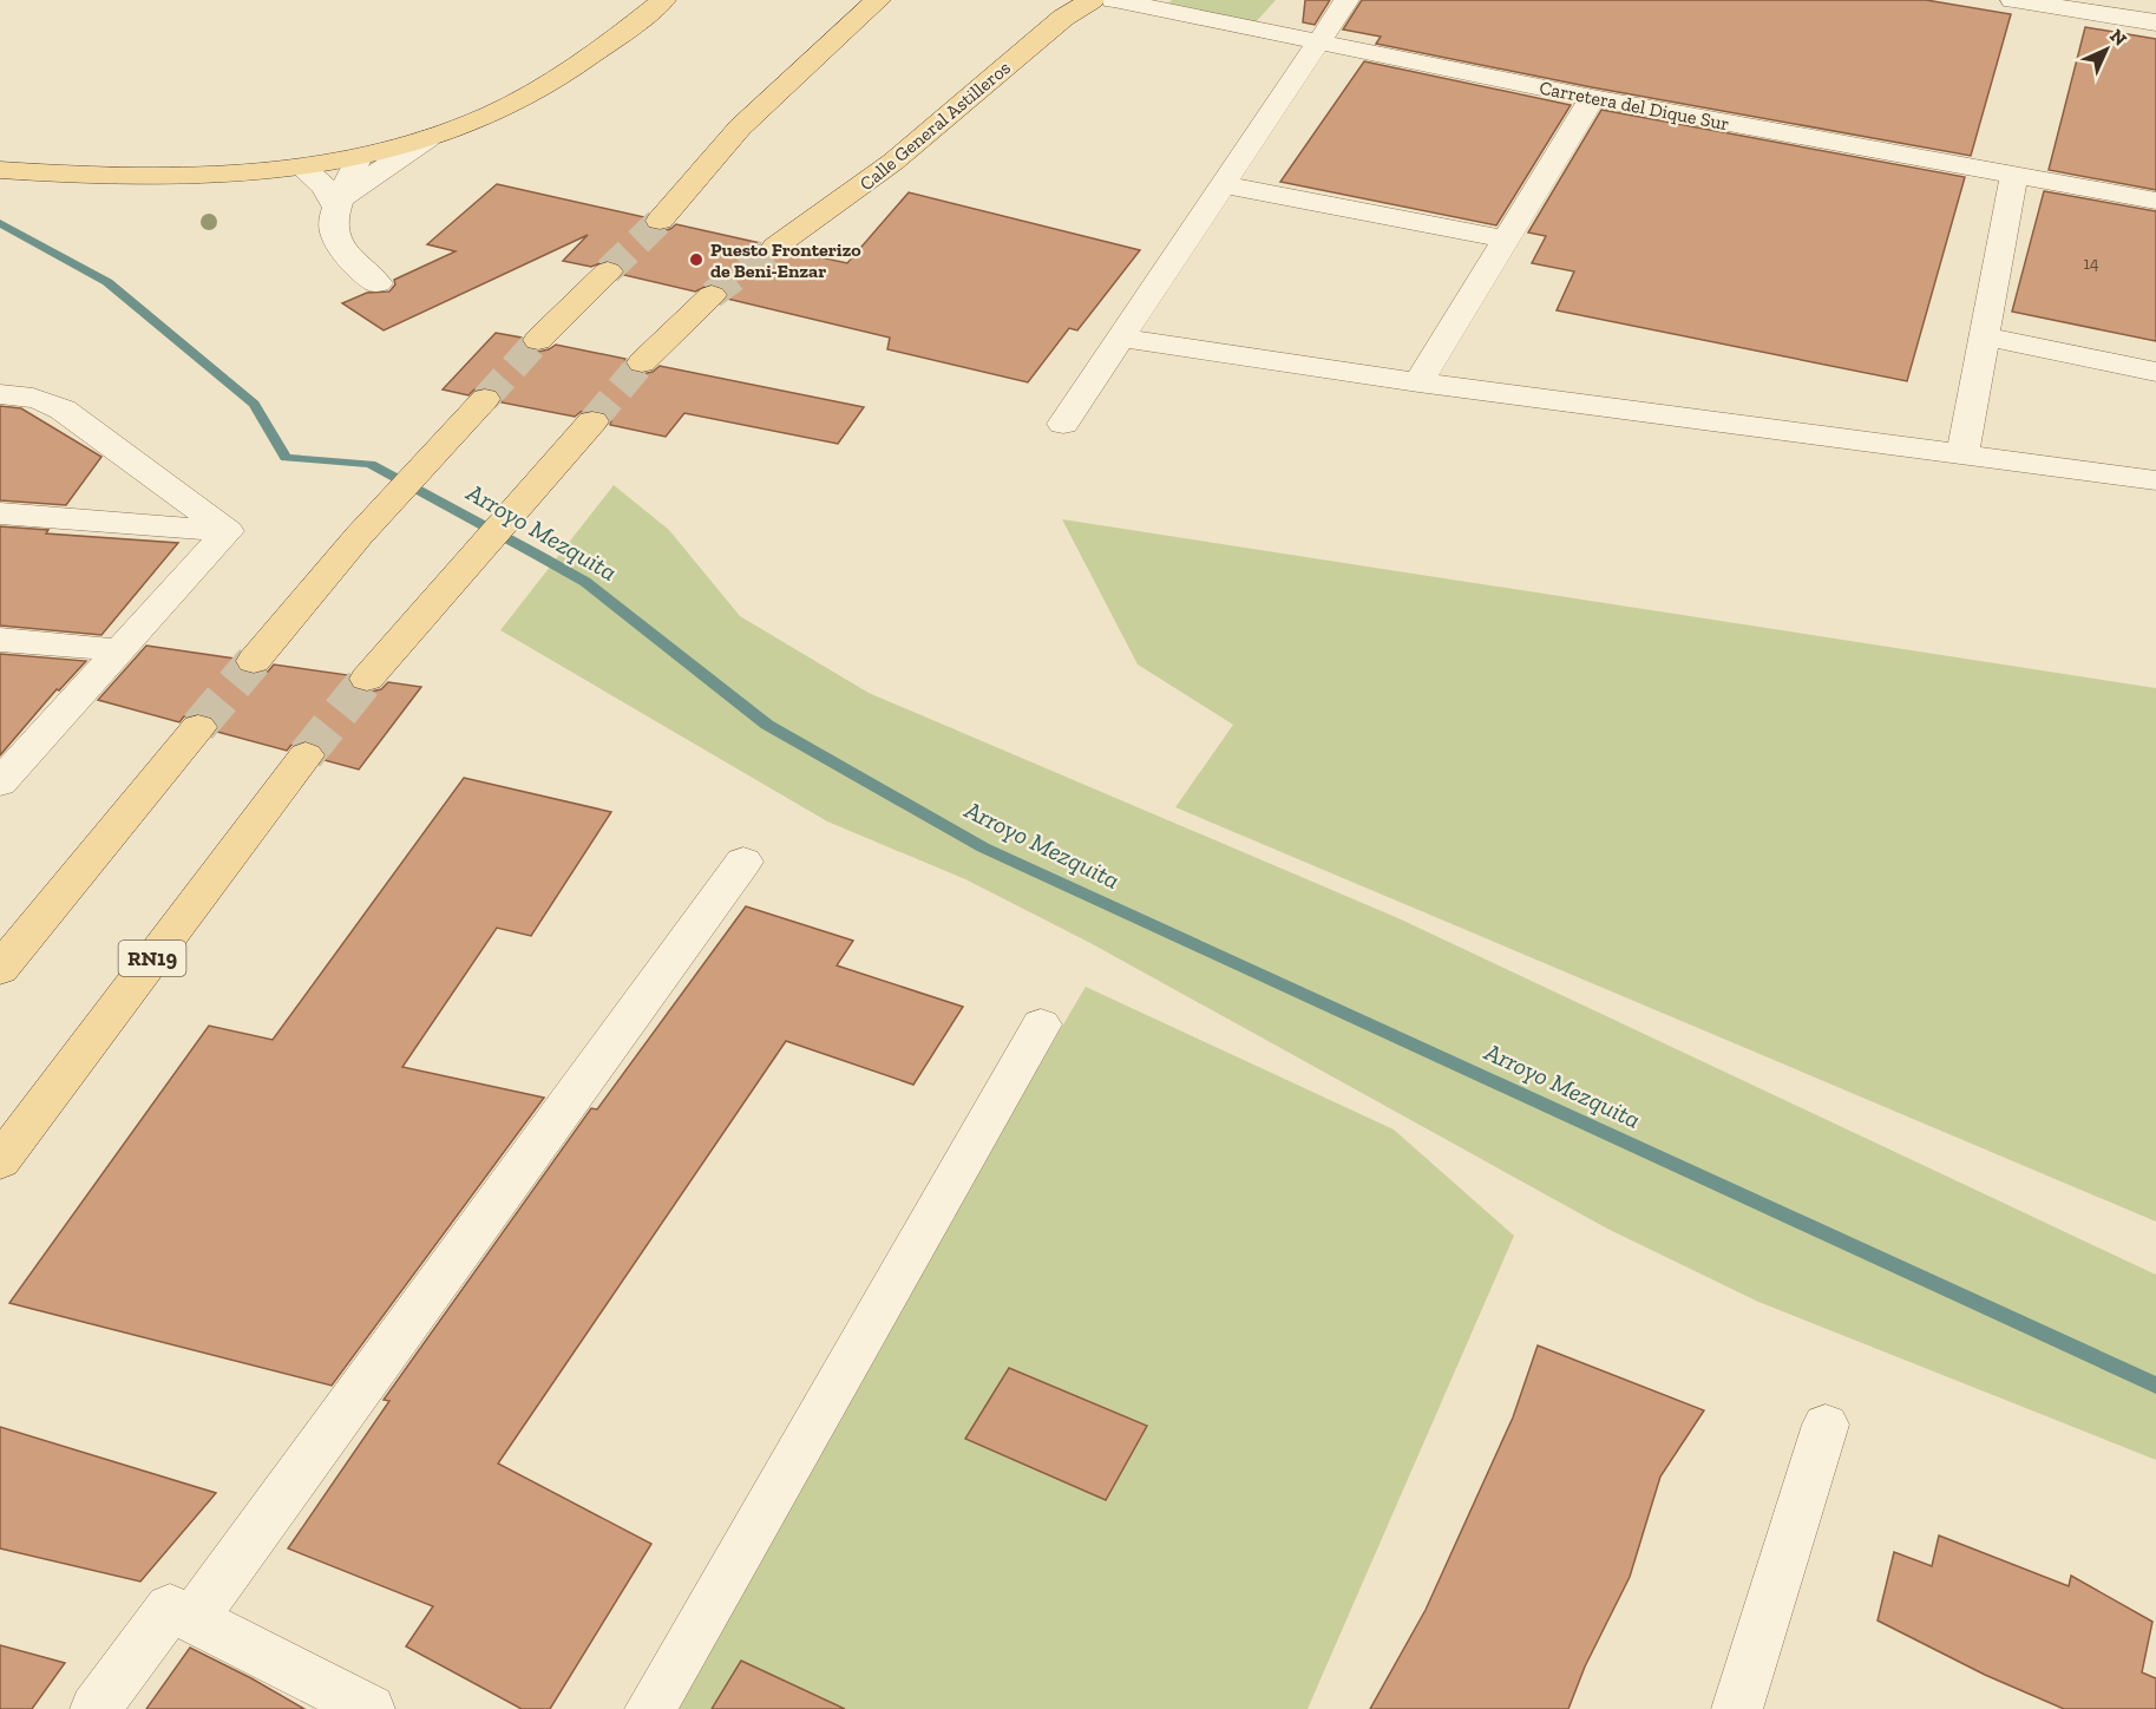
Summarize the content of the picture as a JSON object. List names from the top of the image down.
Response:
{
  "streets": {
    "main road": ["Calle General Astilleros", "RN19"],
    "street": ["Carretera del Dique Sur"]
  },
  "water": ["Arroyo Mezquita"],
  "places": ["Puesto Fronterizo de Beni-Enzar"],
  "house_numbers": ["14"],
  "north": "top right"
}
